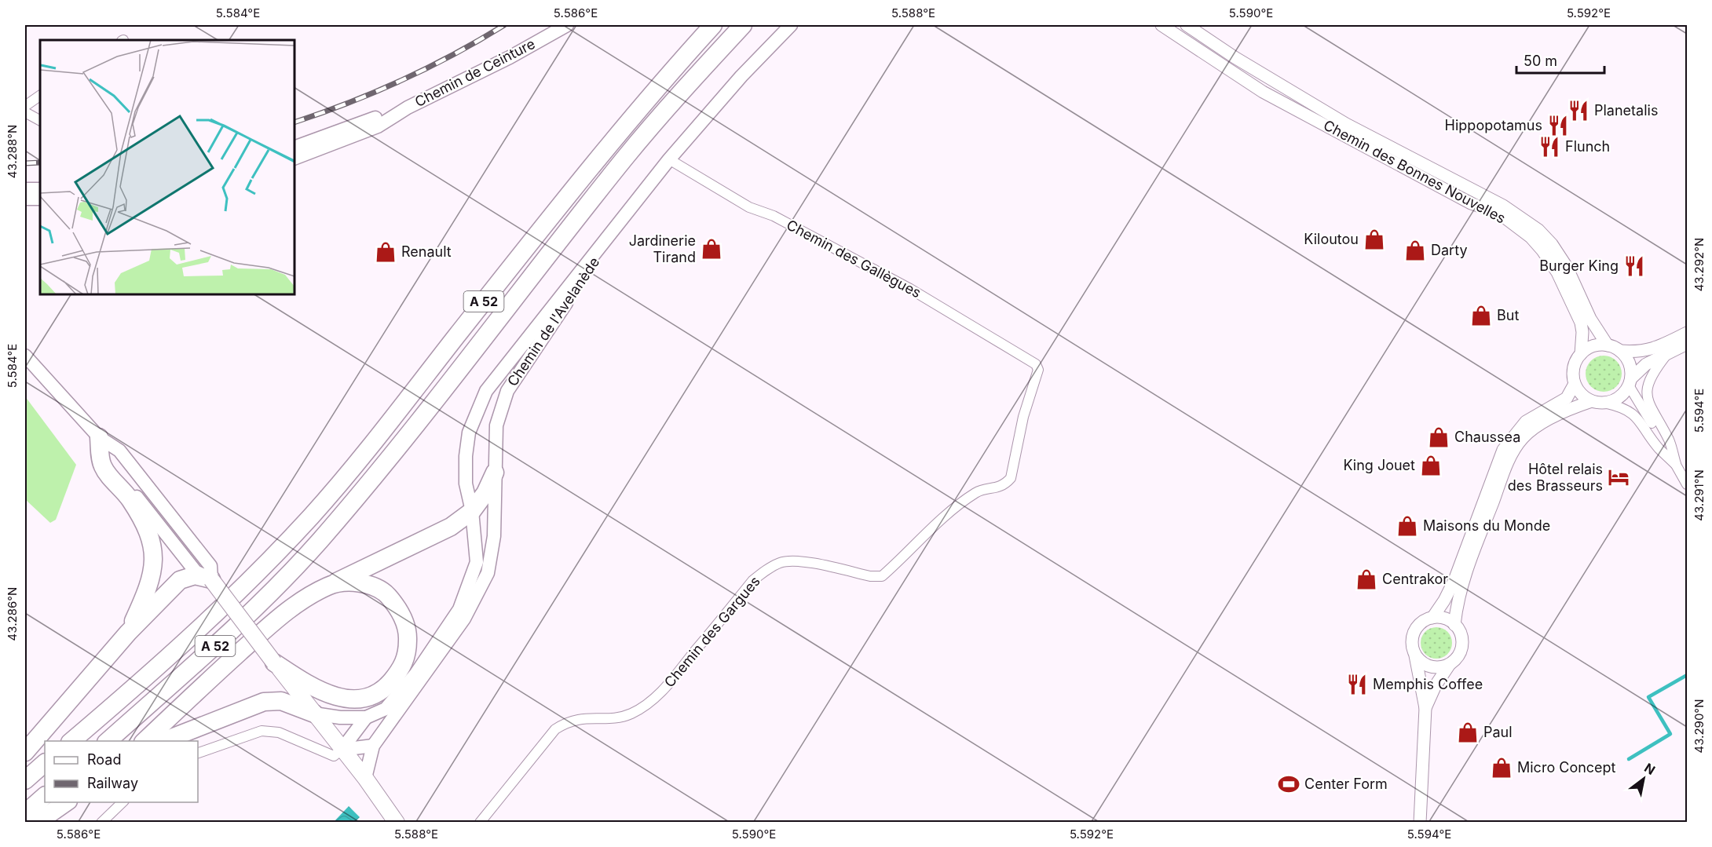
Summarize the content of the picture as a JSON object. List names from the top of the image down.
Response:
{
  "streets": {
    "highway": ["A 52"],
    "main road": ["Chemin de Ceinture", "Chemin de l'Avelanède"],
    "street": ["Chemin des Bonnes Nouvelles", "Chemin des Gallègues", "Chemin des Gargues"]
  },
  "crossings": [
    ["Chemin des Gallègues", "Chemin de l'Avelanède"],
    ["Chemin des Gallègues", "Chemin des Gargues"]
  ],
  "places": {
    "restaurant": [
      "Planetalis",
      "Hippopotamus",
      "Flunch",
      "Burger King",
      "Memphis Coffee"
    ],
    "shop": [
      "Kiloutou",
      "Jardinerie Tirand",
      "Darty",
      "Renault",
      "But",
      "Chaussea",
      "King Jouet",
      "Maisons du Monde",
      "Centrakor",
      "Paul",
      "Micro Concept"
    ],
    "hotel": ["Hôtel relais des Brasseurs"],
    "sports": ["Center Form"]
  },
  "legend": ["Road", "Railway"],
  "scale_bar": "50 m",
  "north": "top right",
  "coordinates": [
    "5.584°E",
    "5.586°E",
    "5.588°E",
    "5.590°E",
    "5.592°E",
    "43.288°N",
    "43.292°N",
    "5.594°E",
    "43.291°N",
    "43.286°N",
    "43.290°N"
  ]
}
